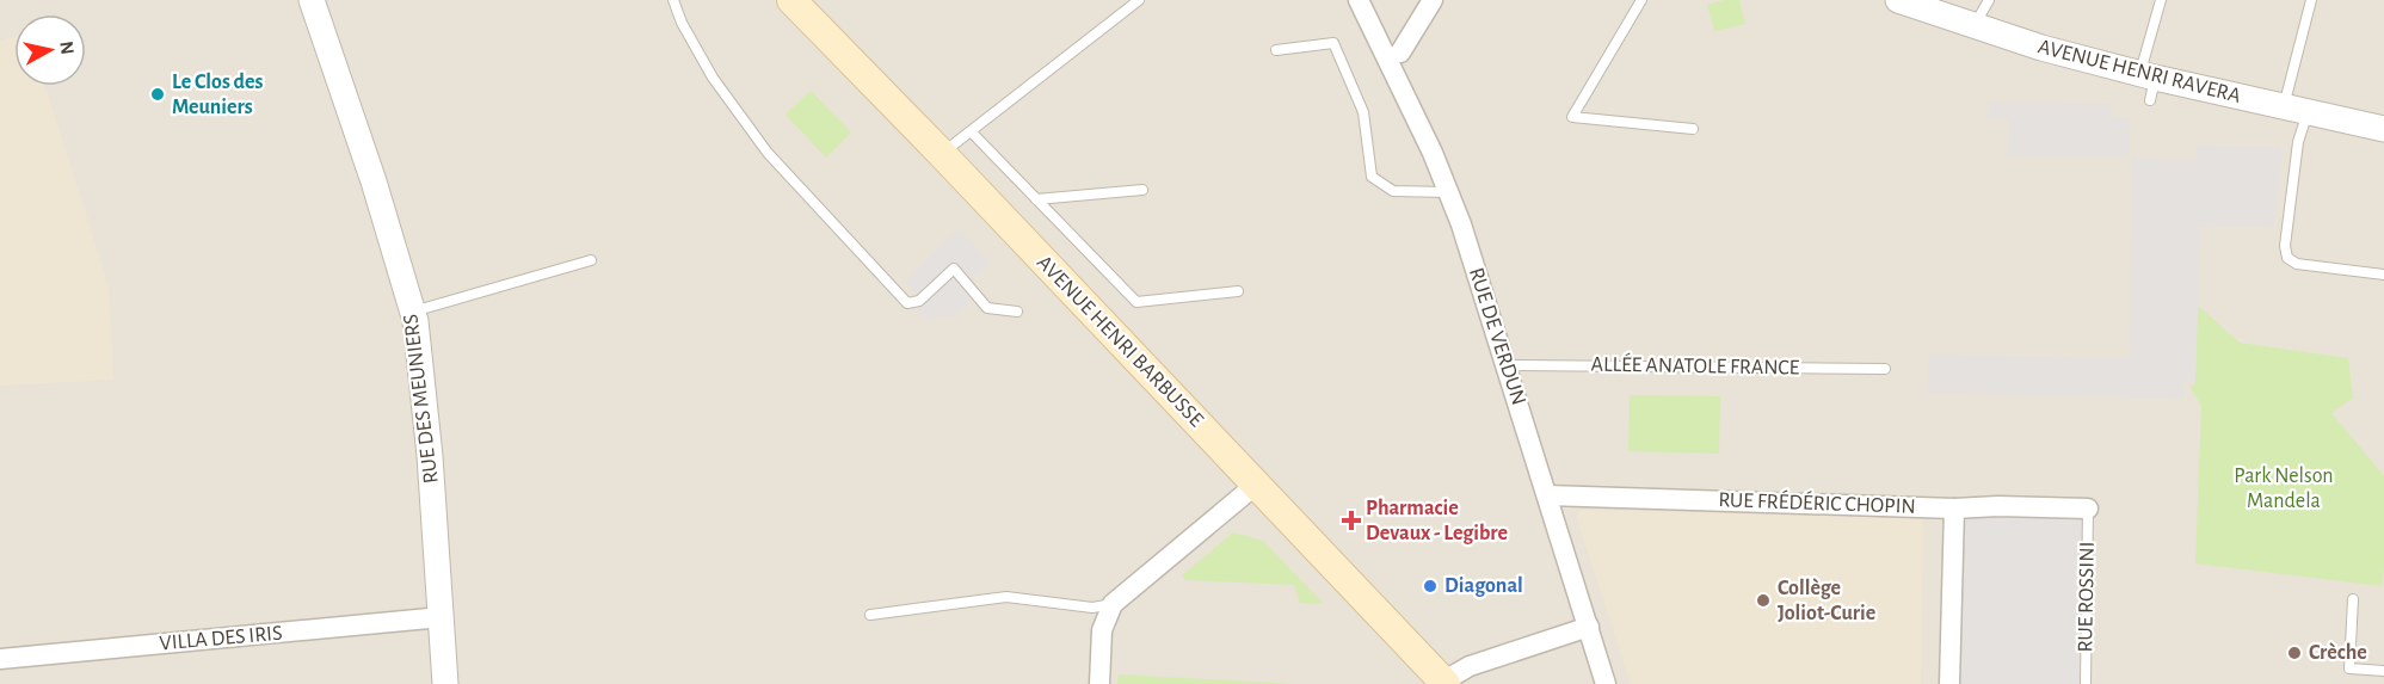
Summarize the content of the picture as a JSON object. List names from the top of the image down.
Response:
{
  "streets": {
    "main road": ["AVENUE HENRI BARBUSSE"],
    "street": [
      "AVENUE HENRI RAVERA",
      "RUE DE VERDUN",
      "RUE DES MEUNIERS",
      "RUE FRÉDÉRIC CHOPIN",
      "VILLA DES IRIS"
    ],
    "lane": ["ALLÉE ANATOLE FRANCE", "RUE ROSSINI"]
  },
  "crossings": [
    ["RUE DE VERDUN", "ALLÉE ANATOLE FRANCE"],
    ["RUE DE VERDUN", "RUE FRÉDÉRIC CHOPIN"],
    ["RUE DES MEUNIERS", "VILLA DES IRIS"],
    ["RUE FRÉDÉRIC CHOPIN", "RUE ROSSINI"]
  ],
  "parks": ["Park Nelson Mandela"],
  "places": {
    "other": [
      "Le Clos des Meuniers",
      "Diagonal",
      "Collège Joliot-Curie",
      "Crèche"
    ],
    "health": ["Pharmacie Devaux - Legibre"]
  },
  "north": "right"
}
